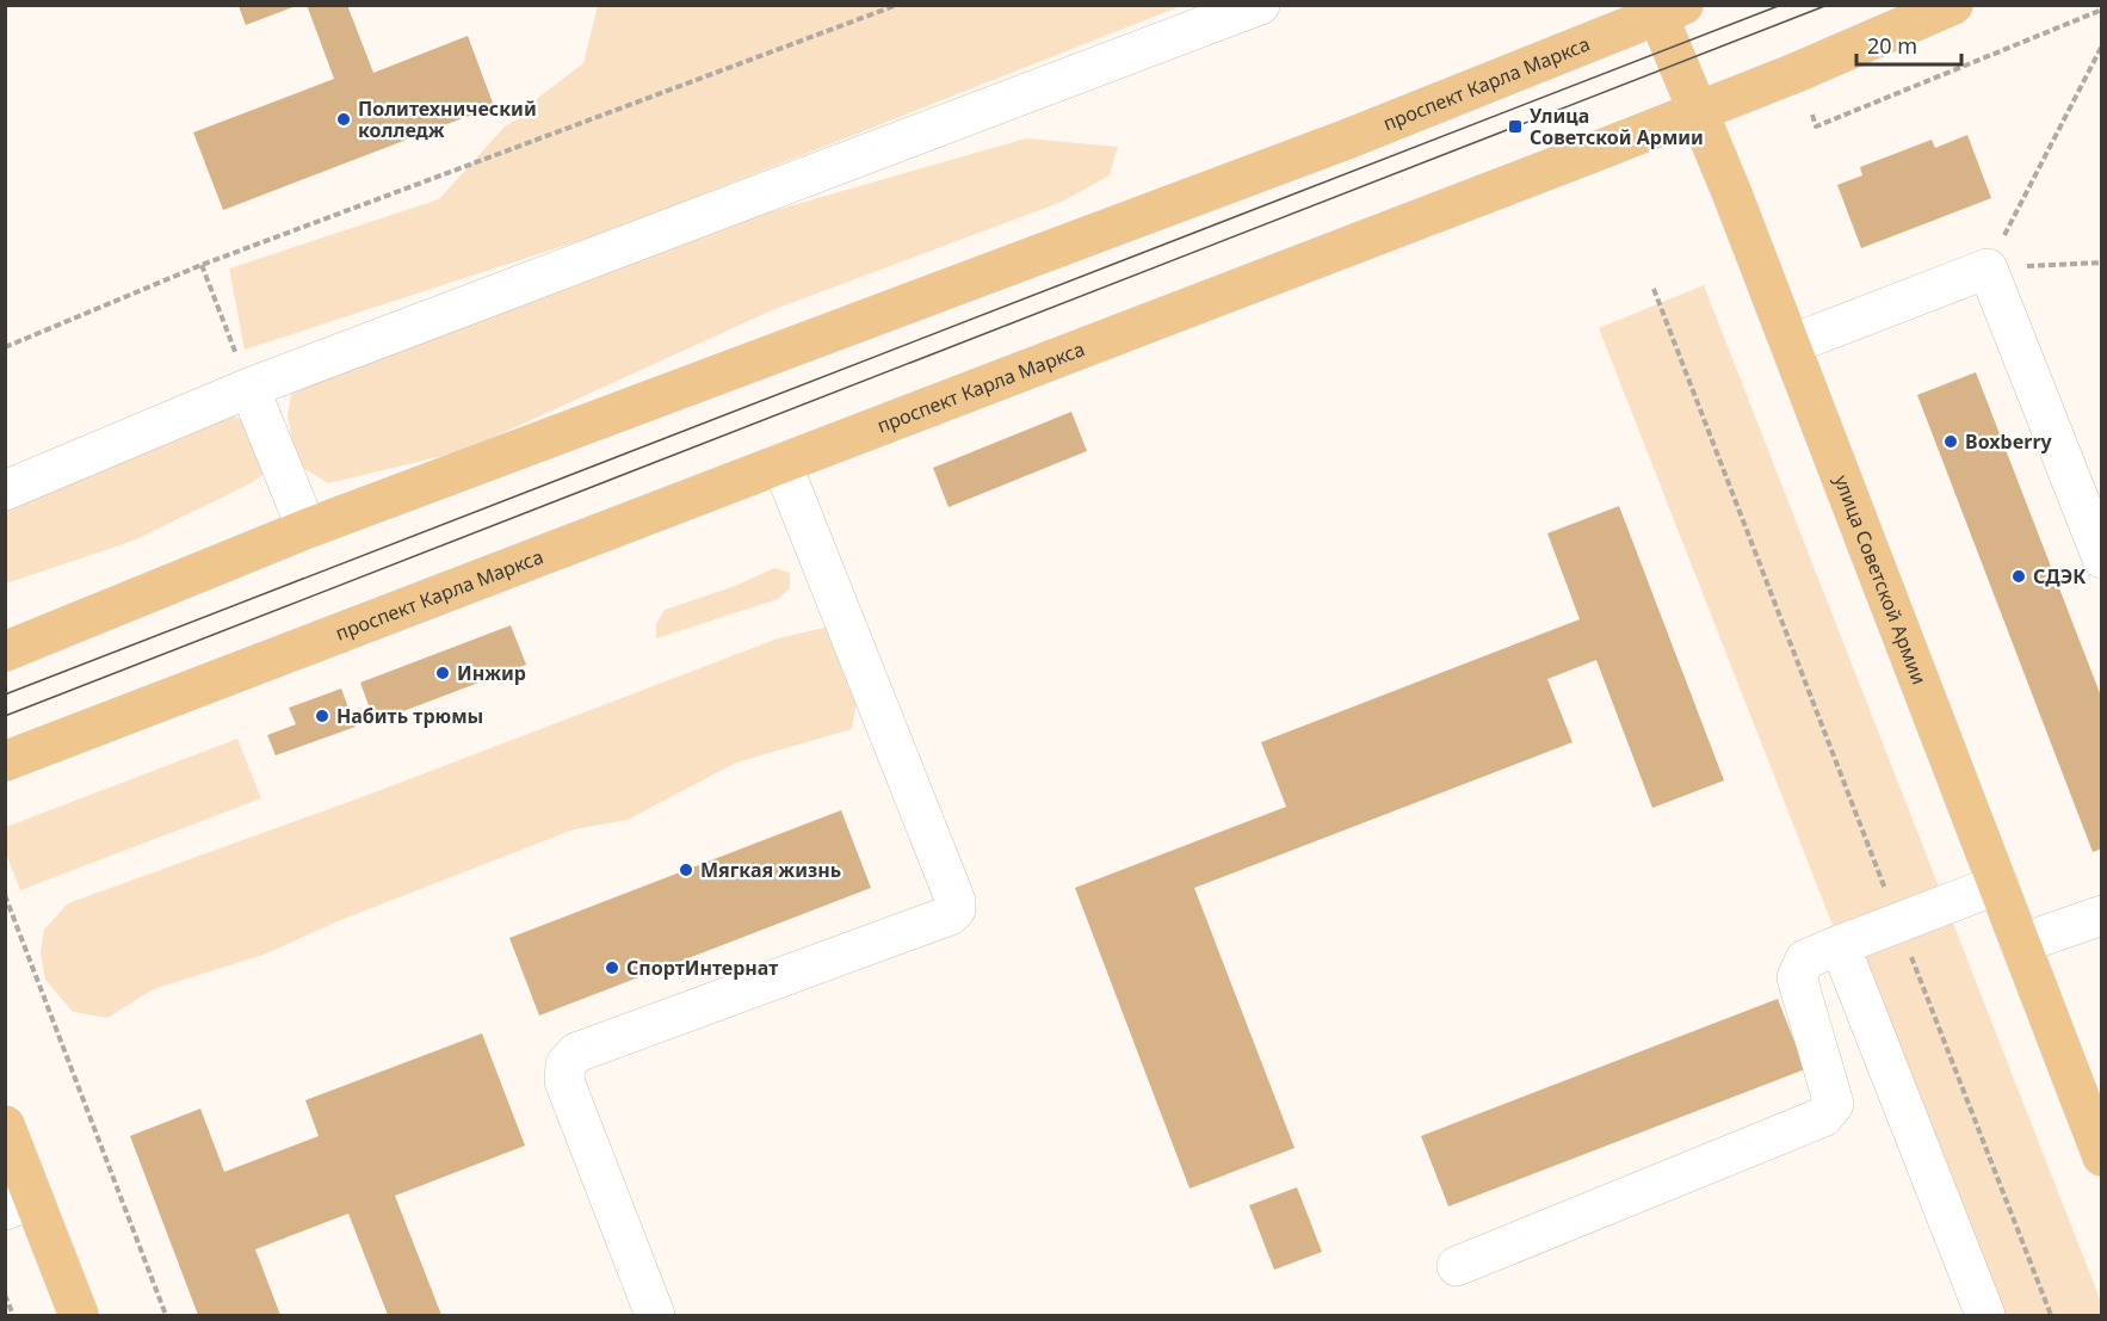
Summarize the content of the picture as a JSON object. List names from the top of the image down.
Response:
{
  "streets": {
    "main road": ["проспект Карла Маркса", "улица Советской Армии"]
  },
  "crossings": [
    ["проспект Карла Маркса", "улица Советской Армии"]
  ],
  "places": {
    "other": [
      "Политехнический колледж",
      "Boxberry",
      "СДЭК",
      "Инжир",
      "Набить трюмы",
      "Мягкая жизнь",
      "СпортИнтернат"
    ],
    "transit": ["Улица Советской Армии"]
  },
  "scale_bar": "20 m"
}
